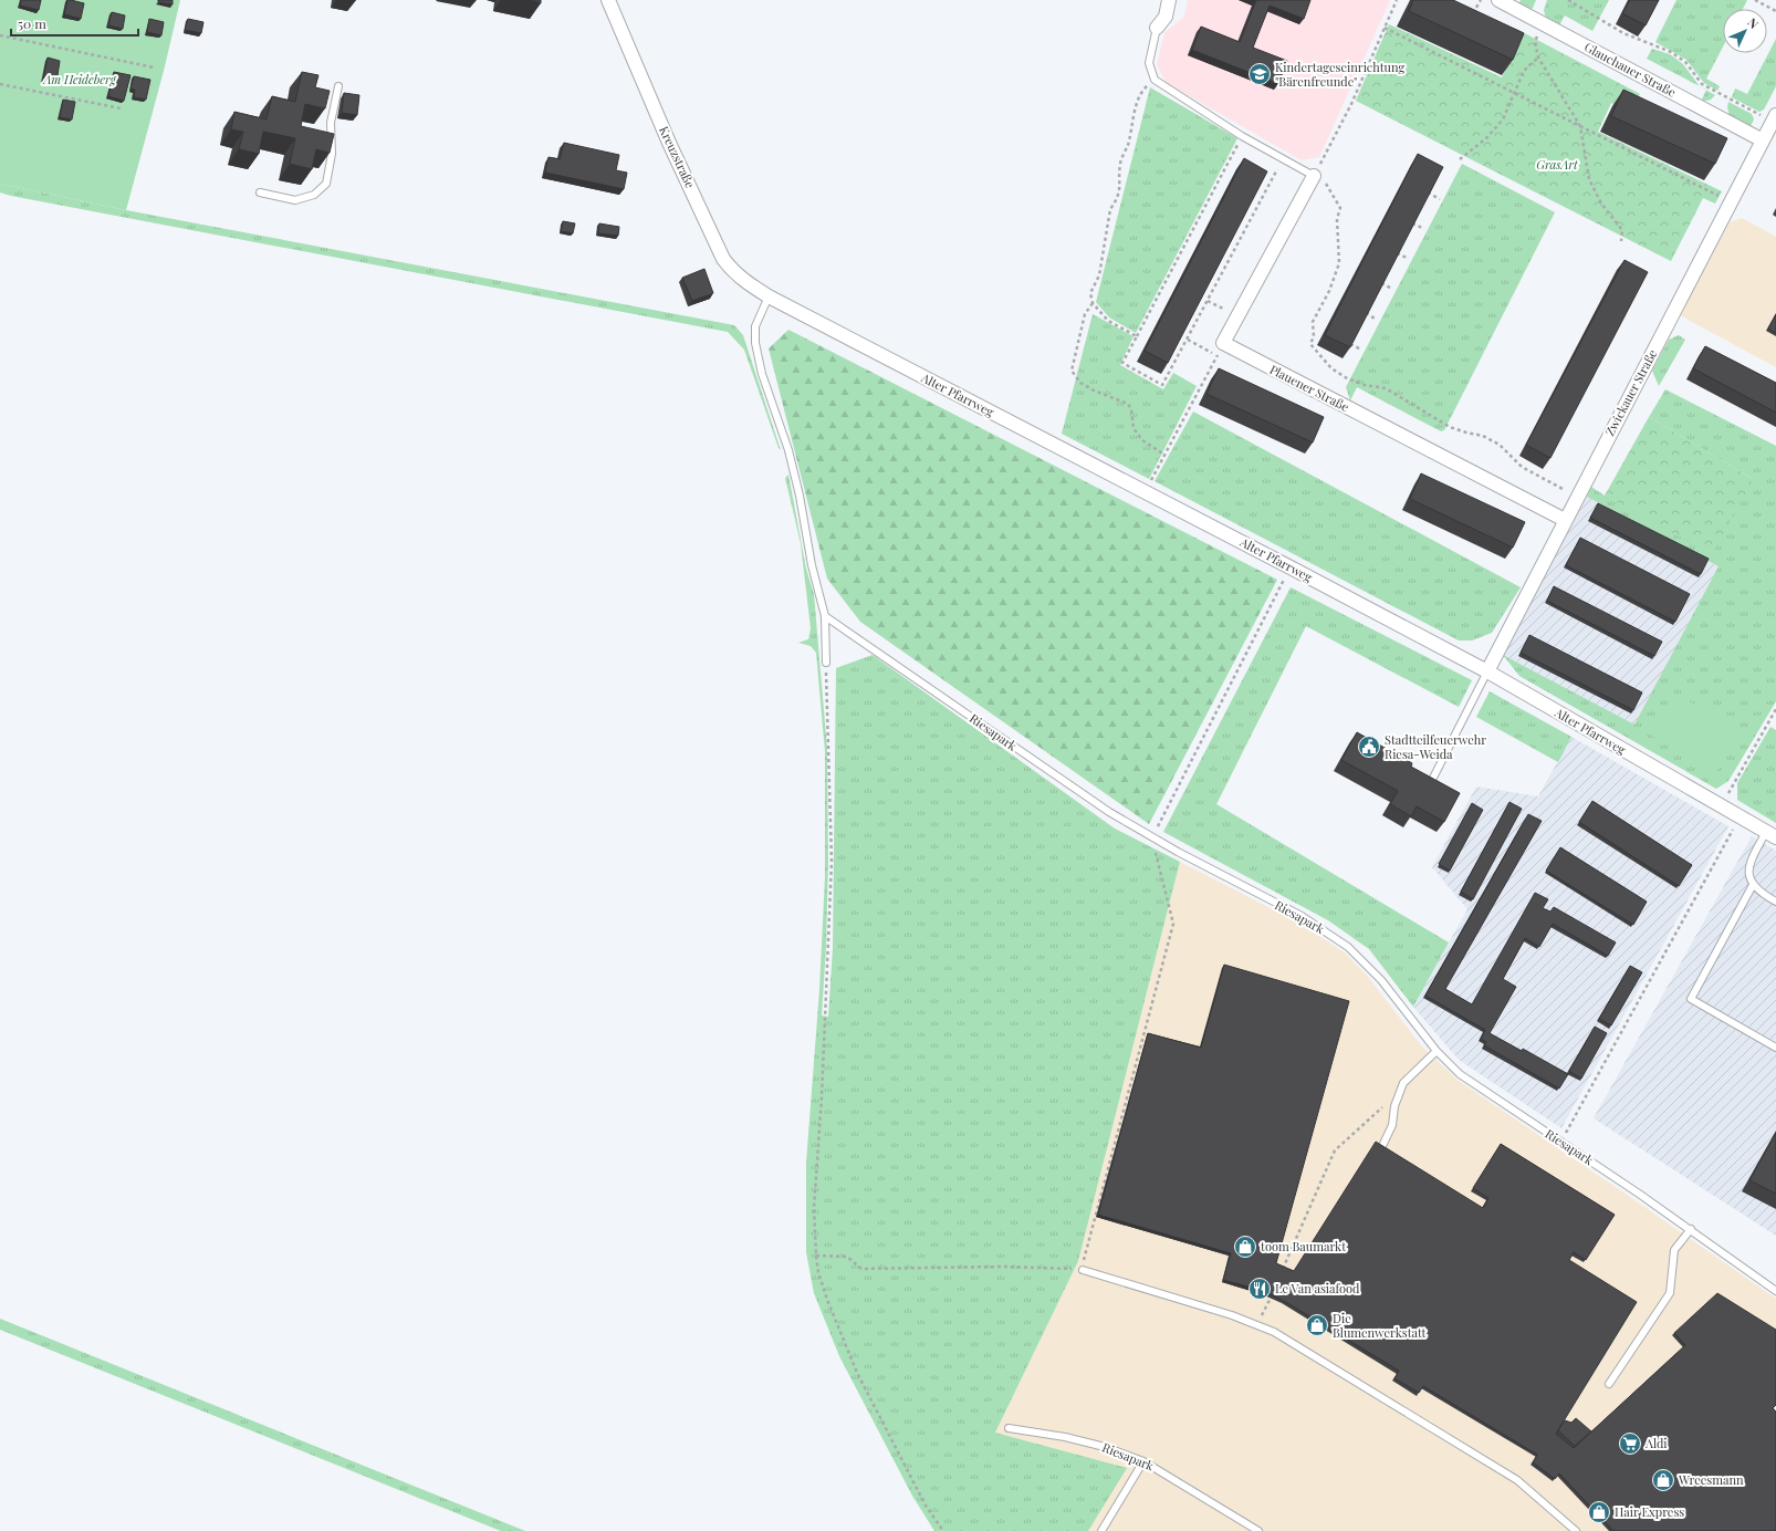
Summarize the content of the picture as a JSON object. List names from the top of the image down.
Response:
{
  "streets": {
    "street": [
      "Glauchauer Straße",
      "Kreuzstraße",
      "Plauener Straße",
      "Zwickauer Straße",
      "Alter Pfarrweg"
    ],
    "lane": ["Riesapark"]
  },
  "crossings": [
    ["Glauchauer Straße", "Zwickauer Straße"],
    ["Kreuzstraße", "Alter Pfarrweg"],
    ["Plauener Straße", "Zwickauer Straße"],
    ["Zwickauer Straße", "Alter Pfarrweg"]
  ],
  "parks": ["Am Heideberg", "GrasArt"],
  "places": {
    "school or university": ["Kindertageseinrichtung \"Bärenfreunde\""],
    "public building": ["Stadtteilfeuerwehr Riesa-Weida"],
    "shop": [
      "toom Baumarkt",
      "Die Blumenwerkstatt",
      "Wreesmann",
      "Hair Express"
    ],
    "restaurant": ["Le Van asiafood"],
    "supermarket": ["Aldi"]
  },
  "scale_bar": "50 m",
  "north": "top right"
}
